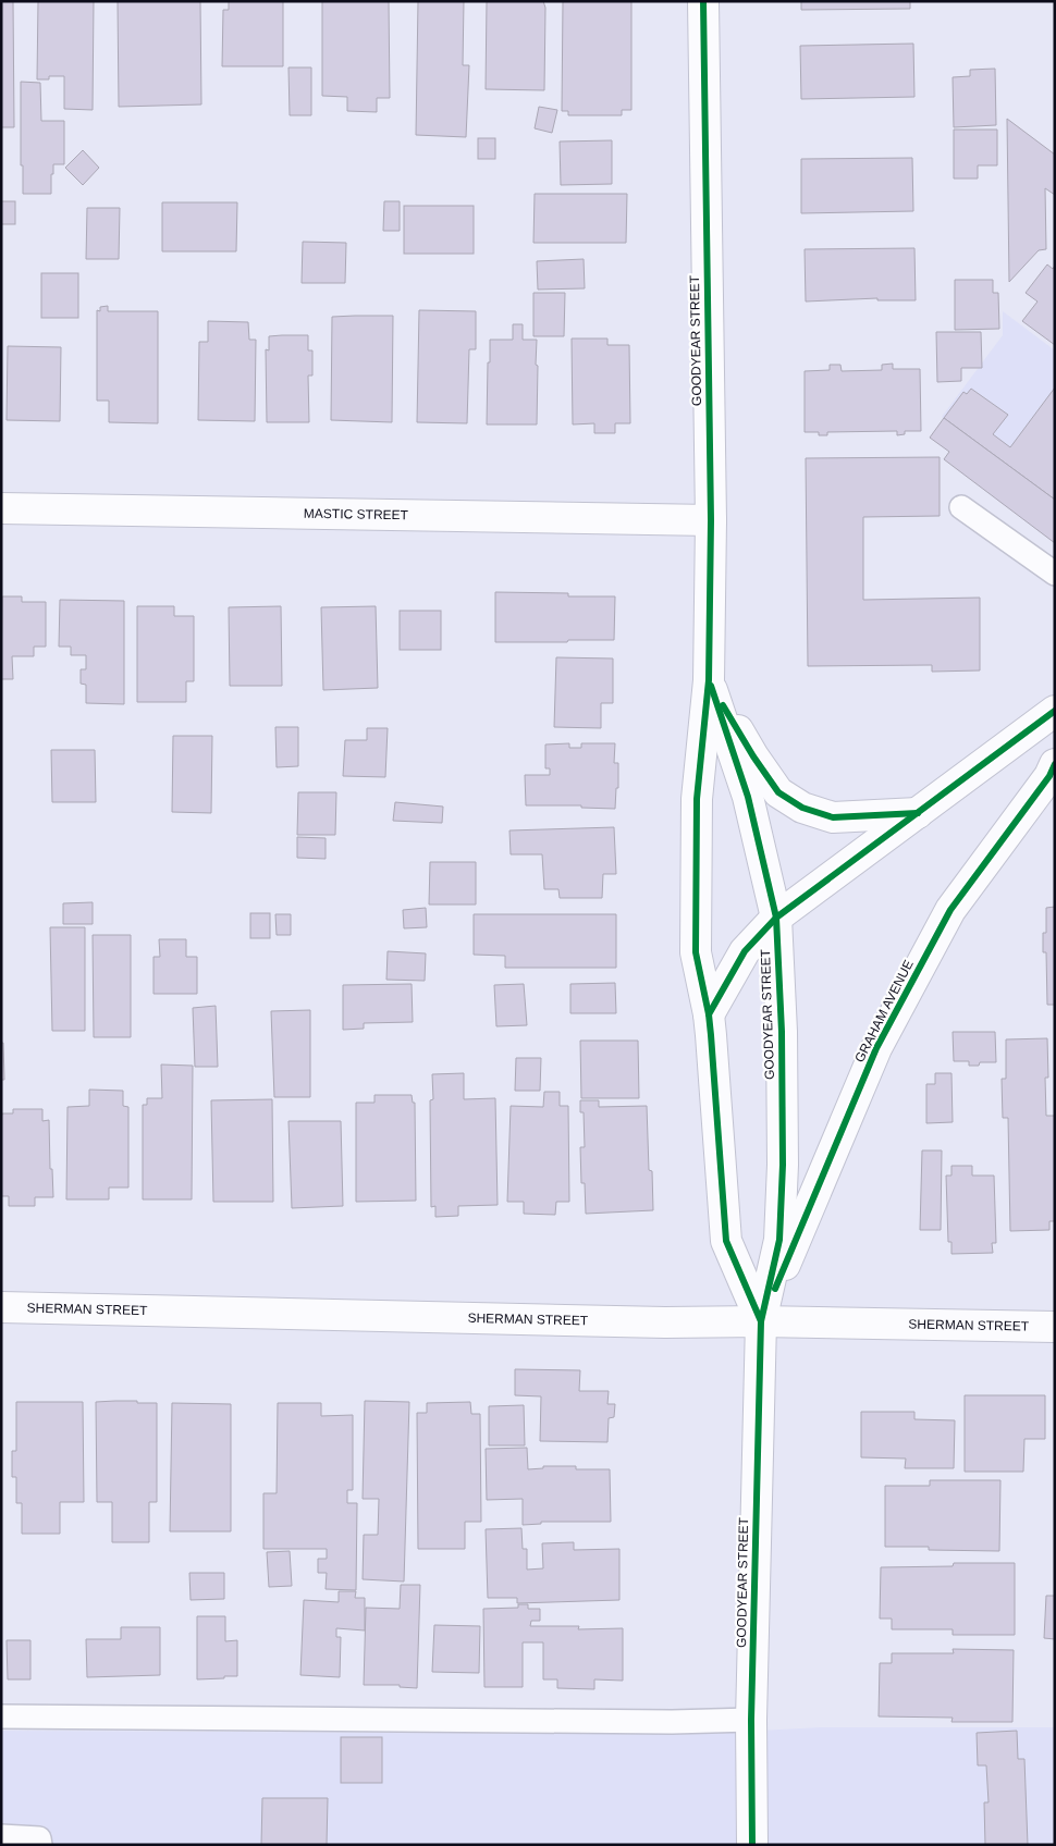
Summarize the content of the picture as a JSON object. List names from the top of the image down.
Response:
{
  "streets": {
    "street": [
      "GOODYEAR STREET",
      "MASTIC STREET",
      "GRAHAM AVENUE",
      "SHERMAN STREET"
    ]
  },
  "crossings": [
    ["GOODYEAR STREET", "MASTIC STREET"],
    ["GOODYEAR STREET", "GRAHAM AVENUE"],
    ["GOODYEAR STREET", "SHERMAN STREET"],
    ["GRAHAM AVENUE", "SHERMAN STREET"]
  ]
}
